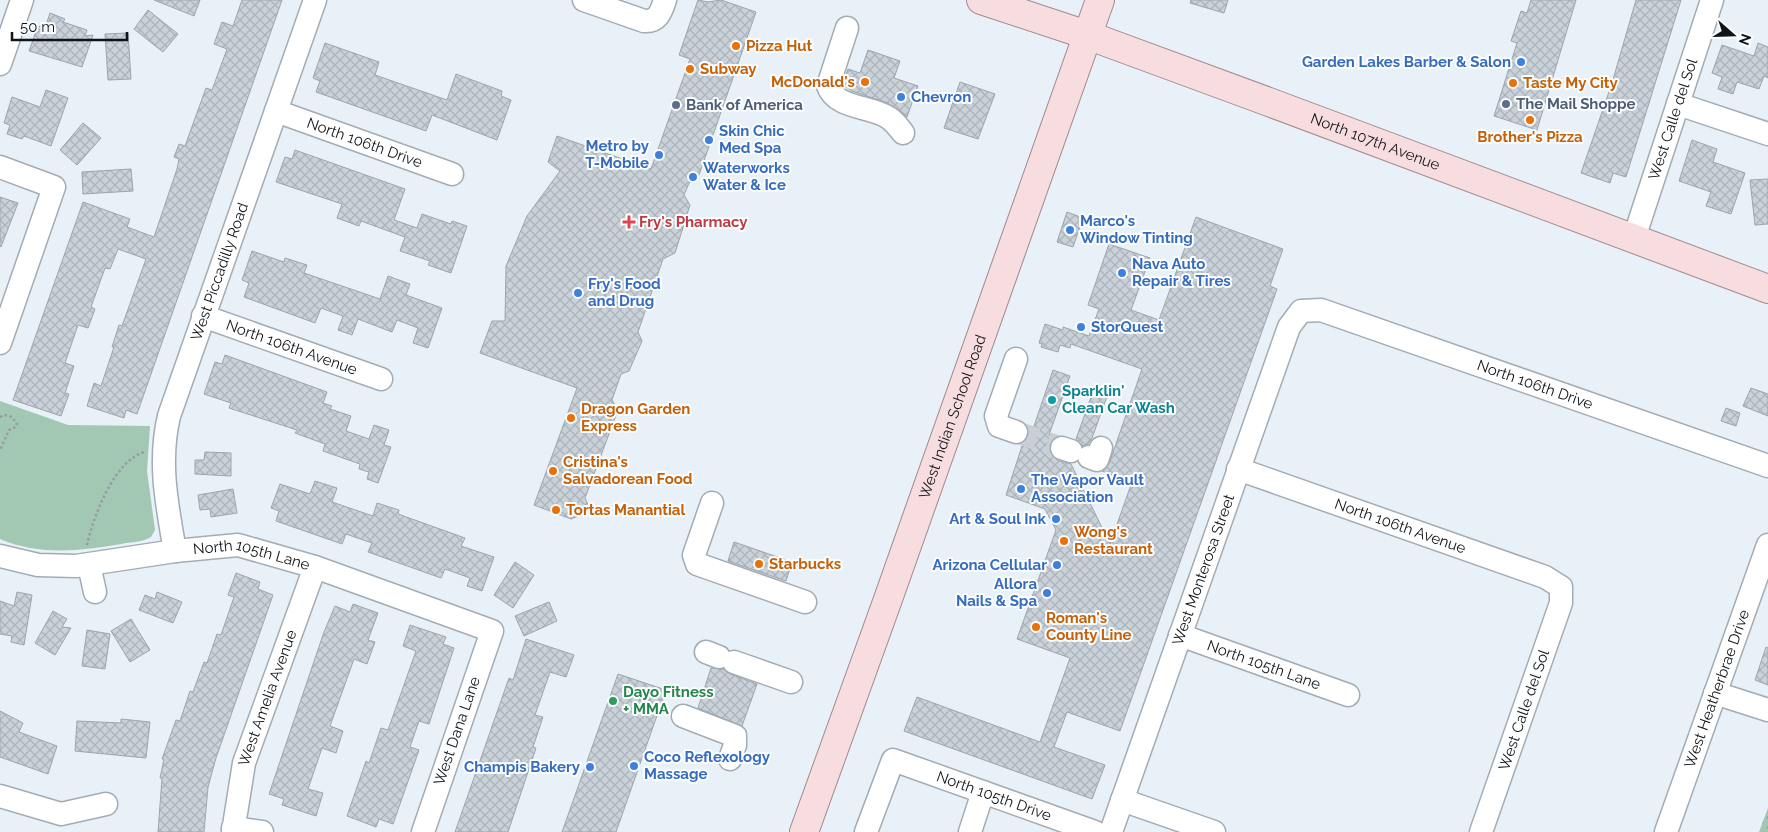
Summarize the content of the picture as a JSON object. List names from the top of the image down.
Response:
{
  "streets": {
    "main road": ["North 107th Avenue", "West Indian School Road"],
    "street": [
      "West Calle del Sol",
      "North 106th Drive",
      "West Piccadilly Road",
      "North 106th Avenue",
      "North 105th Lane",
      "West Monterosa Street",
      "West Heatherbrae Drive",
      "West Amelia Avenue",
      "West Dana Lane",
      "North 105th Drive"
    ]
  },
  "crossings": [
    ["West Calle del Sol", "North 107th Avenue"],
    ["West Calle del Sol", "North 106th Avenue"],
    ["North 107th Avenue", "West Indian School Road"],
    ["North 106th Drive", "West Piccadilly Road"],
    ["North 106th Drive", "West Monterosa Street"],
    ["West Piccadilly Road", "North 106th Avenue"],
    ["West Piccadilly Road", "North 105th Lane"],
    ["North 106th Avenue", "West Monterosa Street"],
    ["North 105th Lane", "West Monterosa Street"],
    ["North 105th Lane", "West Amelia Avenue"],
    ["North 105th Lane", "West Dana Lane"]
  ],
  "places": {
    "other": [
      "Pizza Hut",
      "Garden Lakes Barber & Salon",
      "Subway",
      "McDonald's",
      "Taste My City",
      "Chevron",
      "The Mail Shoppe",
      "Bank of America",
      "Brother's Pizza",
      "Skin Chic Med Spa",
      "Metro by T-Mobile",
      "Waterworks Water & Ice",
      "Marco's Window Tinting",
      "Nava Auto Repair & Tires",
      "Fry's Food and Drug",
      "StorQuest",
      "Sparklin' Clean Car Wash",
      "Dragon Garden Express",
      "Cristina's Salvadorean Food",
      "The Vapor Vault Association",
      "Tortas Manantial",
      "Art & Soul Ink",
      "Wong's Restaurant",
      "Starbucks",
      "Arizona Cellular",
      "Allora Nails & Spa",
      "Roman's County Line",
      "Dayo Fitness + MMA",
      "Coco Reflexology Massage",
      "Champis Bakery"
    ],
    "health": ["Fry's Pharmacy"]
  },
  "scale_bar": "50 m",
  "north": "right"
}
